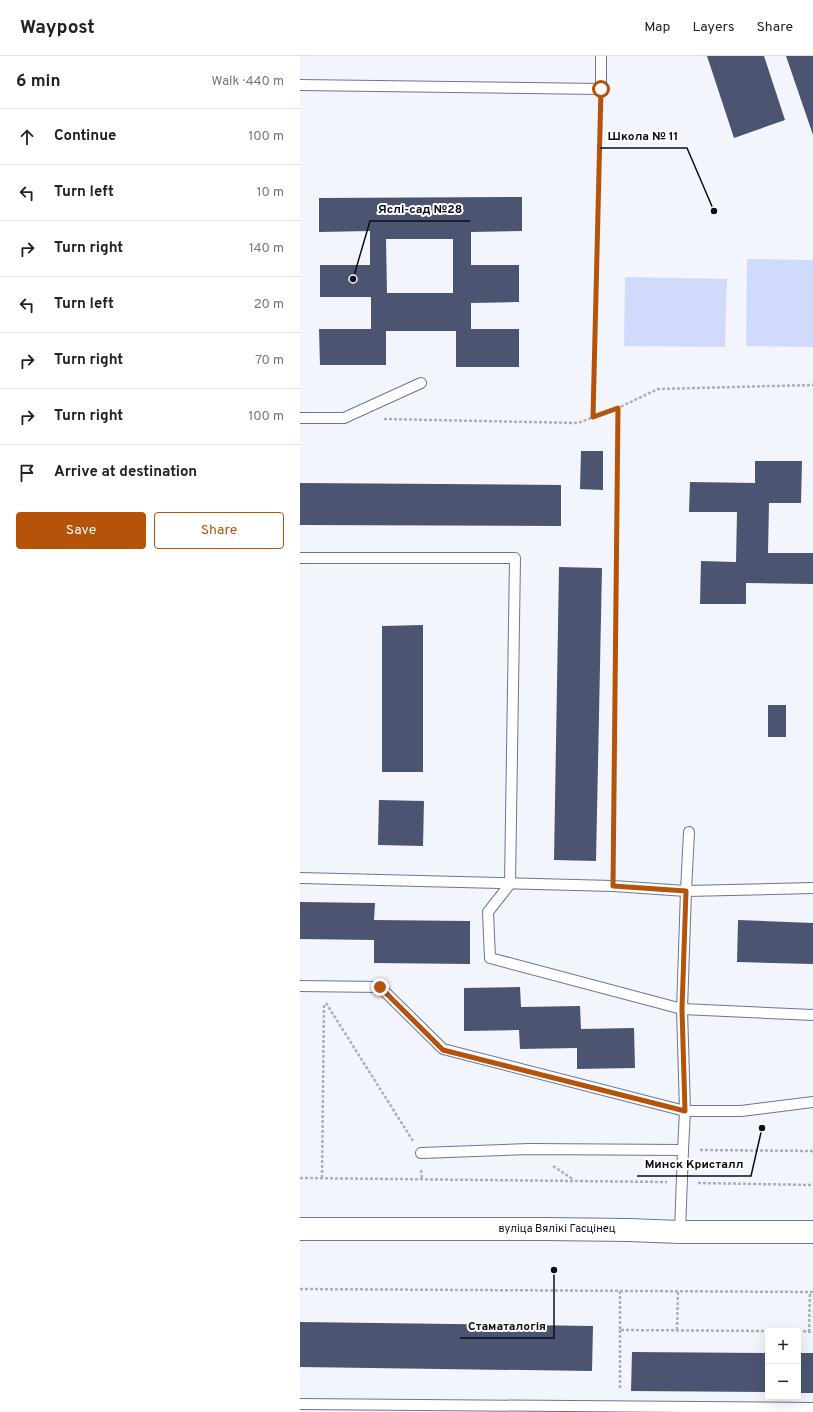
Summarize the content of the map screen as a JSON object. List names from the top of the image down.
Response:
{
  "streets": {
    "main road": ["вуліца Вялікі Гасцінец"]
  },
  "places": [
    "Школа № 11",
    "Яслі-сад №28",
    "Минск Кристалл",
    "Стаматалогія"
  ],
  "page": {
    "header": "Waypost",
    "nav": ["Map", "Layers", "Share"],
    "heading": ["6 min", "Walk · 440 m"],
    "list": [
      ["Continue", "100 m"],
      ["Turn left", "10 m"],
      ["Turn right", "140 m"],
      ["Turn left", "20 m"],
      ["Turn right", "70 m"],
      ["Turn right", "100 m"],
      "Arrive at destination"
    ],
    "buttons": ["Save", "Share"],
    "map_buttons": ["+", "−"]
  }
}
